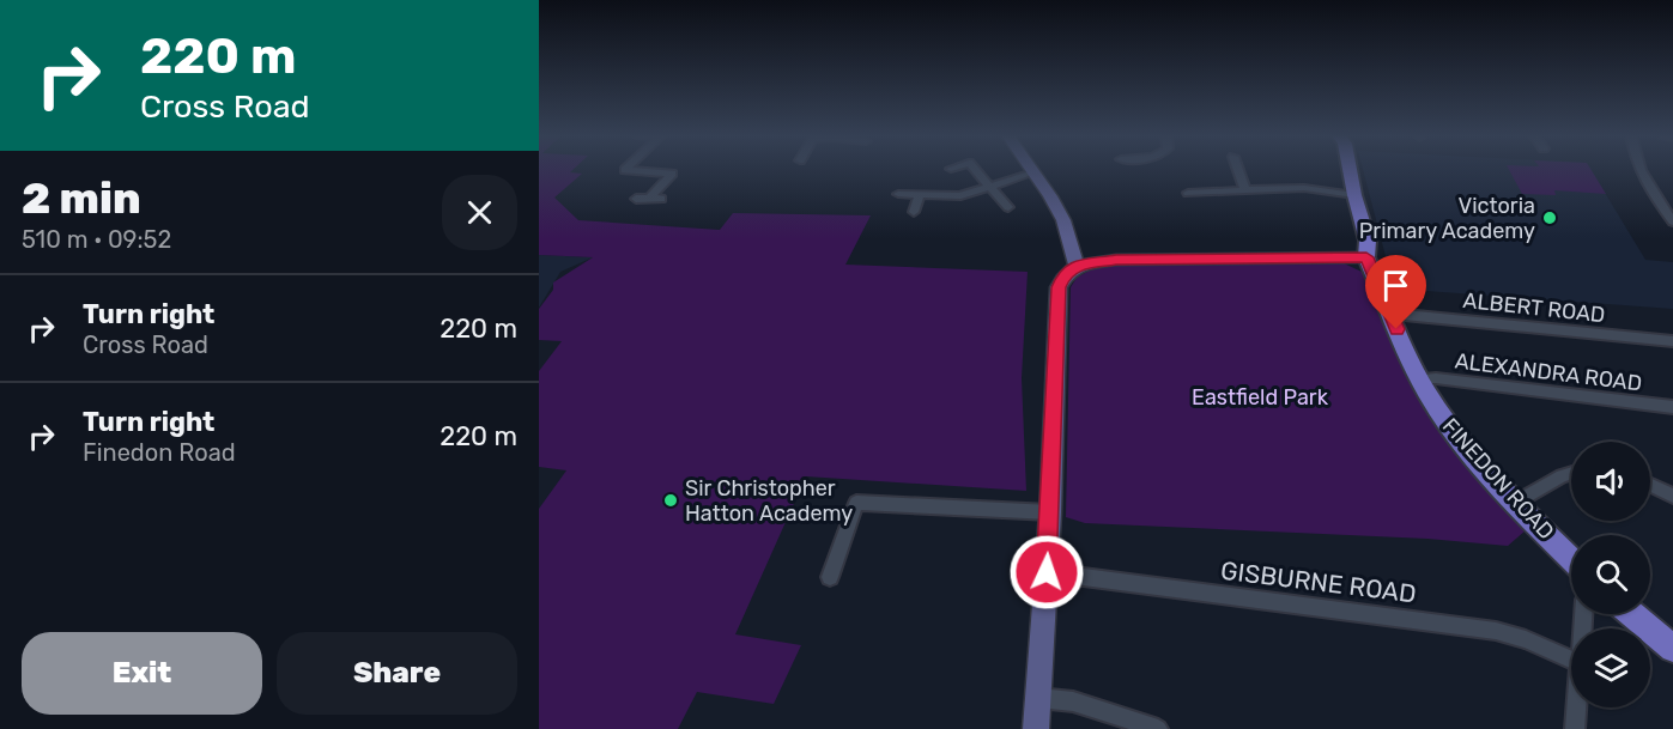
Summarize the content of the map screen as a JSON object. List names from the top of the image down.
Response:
{
  "streets": {
    "main road": ["FINEDON ROAD"],
    "street": ["ALBERT ROAD", "ALEXANDRA ROAD", "GISBURNE ROAD"]
  },
  "crossings": [
    ["ALBERT ROAD", "FINEDON ROAD"],
    ["ALEXANDRA ROAD", "FINEDON ROAD"]
  ],
  "parks": ["Eastfield Park"],
  "places": ["Victoria Primary Academy", "Sir Christopher Hatton Academy"],
  "page": {
    "turn": ["220 m", "Cross Road"],
    "heading": ["2 min", "510 m · 09:52"],
    "list": [
      {
        "name": "Turn right",
        "note": "Cross Road",
        "value": "220 m"
      },
      {
        "name": "Turn right",
        "note": "Finedon Road",
        "value": "220 m"
      }
    ],
    "buttons": ["Exit", "Share"]
  }
}
